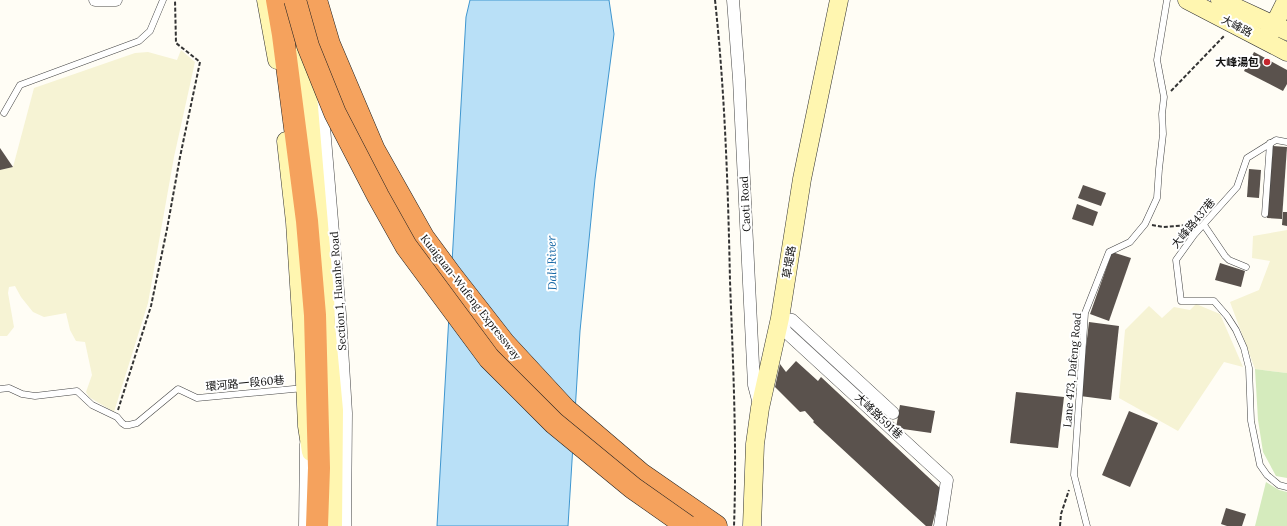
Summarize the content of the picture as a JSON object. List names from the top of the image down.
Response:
{
  "streets": {
    "highway": ["Kuaiguan-Wufeng Expressway"],
    "street": [
      "大峰路",
      "Caoti Road",
      "草堤路",
      "Section 1, Huanhe Road",
      "大峰路591巷"
    ],
    "lane": ["大峰路437巷", "Lane 473, Dafeng Road", "環河路一段60巷"]
  },
  "crossings": [
    ["Caoti Road", "草堤路"],
    ["草堤路", "大峰路591巷"]
  ],
  "water": ["Dali River"],
  "places": ["大峰湯包"]
}
